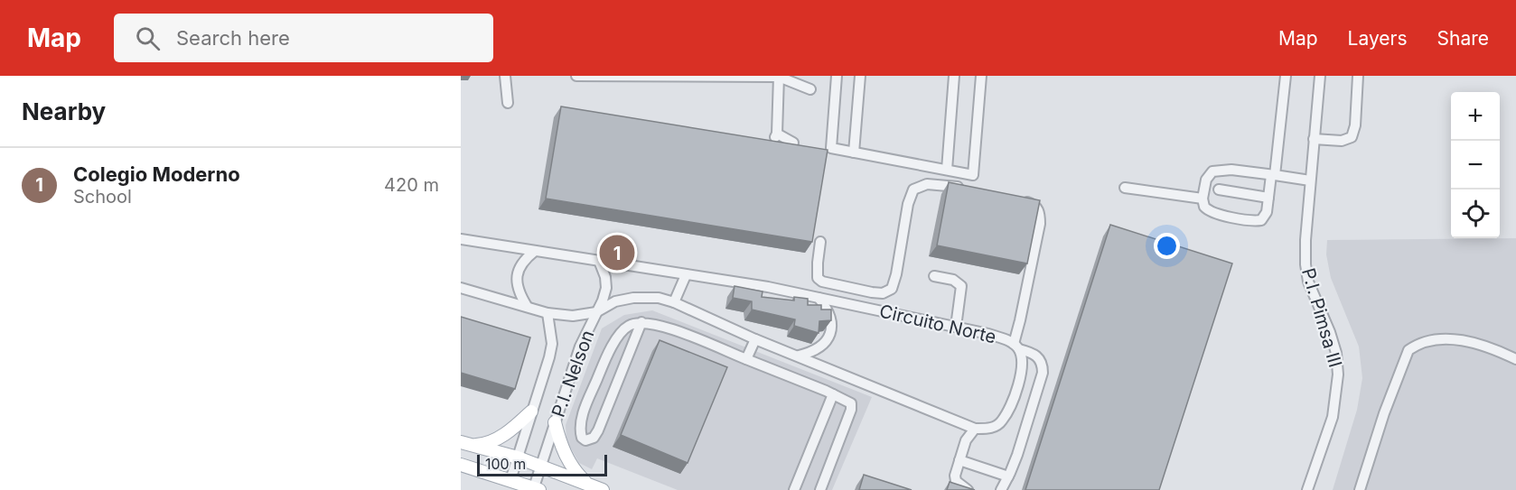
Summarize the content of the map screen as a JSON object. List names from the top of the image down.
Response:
{
  "streets": {
    "street": ["P.I. Pimsa III", "Circuito Norte", "P.I. Nelson"]
  },
  "crossings": [
    ["Circuito Norte", "P.I. Nelson"]
  ],
  "scale_bar": "100 m",
  "page": {
    "header": "Map",
    "search": "Search here",
    "nav": ["Map", "Layers", "Share"],
    "heading": "Nearby",
    "map_buttons": ["+", "−"],
    "list": [
      {
        "mark": "1",
        "name": "Colegio Moderno",
        "note": "School",
        "value": "420 m"
      }
    ],
    "pins": "1",
    "scale": "100 m"
  }
}
